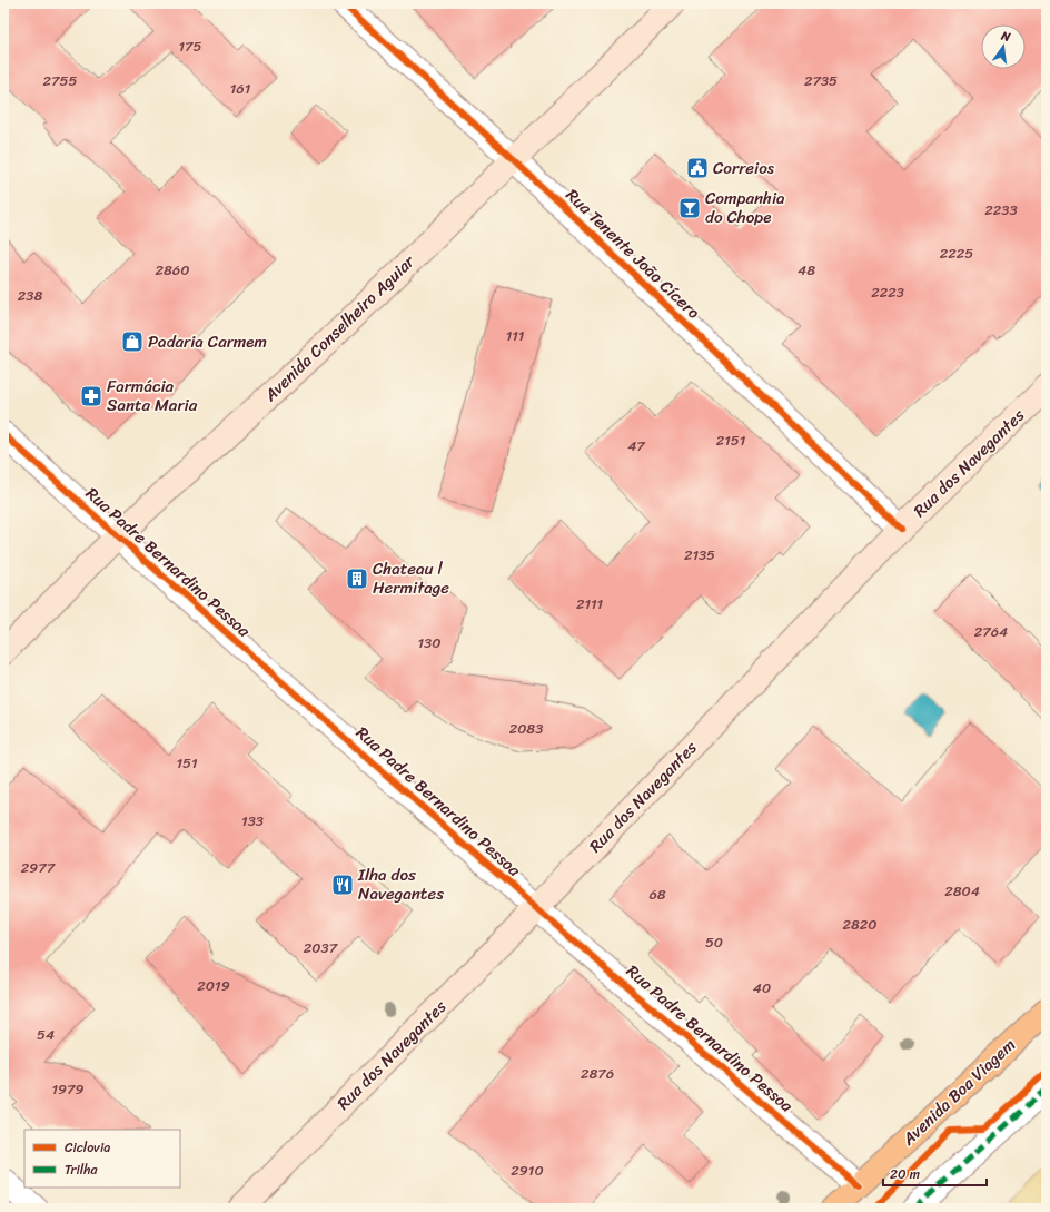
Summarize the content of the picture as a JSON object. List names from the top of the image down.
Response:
{
  "streets": {
    "main road": ["Avenida Conselheiro Aguiar", "Rua dos Navegantes", "Avenida Boa Viagem"],
    "street": ["Rua Tenente João Cícero", "Rua Padre Bernardino Pessoa"]
  },
  "crossings": [
    ["Rua Tenente João Cícero", "Avenida Conselheiro Aguiar"],
    ["Rua Tenente João Cícero", "Rua dos Navegantes"],
    ["Avenida Conselheiro Aguiar", "Rua Padre Bernardino Pessoa"],
    ["Rua dos Navegantes", "Rua Padre Bernardino Pessoa"],
    ["Rua Padre Bernardino Pessoa", "Avenida Boa Viagem"]
  ],
  "places": {
    "public building": ["Correios"],
    "bar": ["Companhia do Chope"],
    "shop": ["Padaria Carmem"],
    "pharmacy": ["Farmácia Santa Maria"],
    "building": ["Chateau l Hermitage"],
    "restaurant": ["Ilha dos Navegantes"]
  },
  "house_numbers": [
    "175",
    "2755",
    "2735",
    "161",
    "2233",
    "2225",
    "2860",
    "48",
    "2223",
    "238",
    "111",
    "2151",
    "47",
    "2135",
    "2111",
    "2764",
    "130",
    "2083",
    "151",
    "133",
    "2977",
    "2804",
    "68",
    "2820",
    "50",
    "2037",
    "2019",
    "40",
    "54",
    "2876",
    "1979",
    "2910"
  ],
  "legend": ["Ciclovia", "Trilha"],
  "scale_bar": "20 m",
  "north": "top"
}
